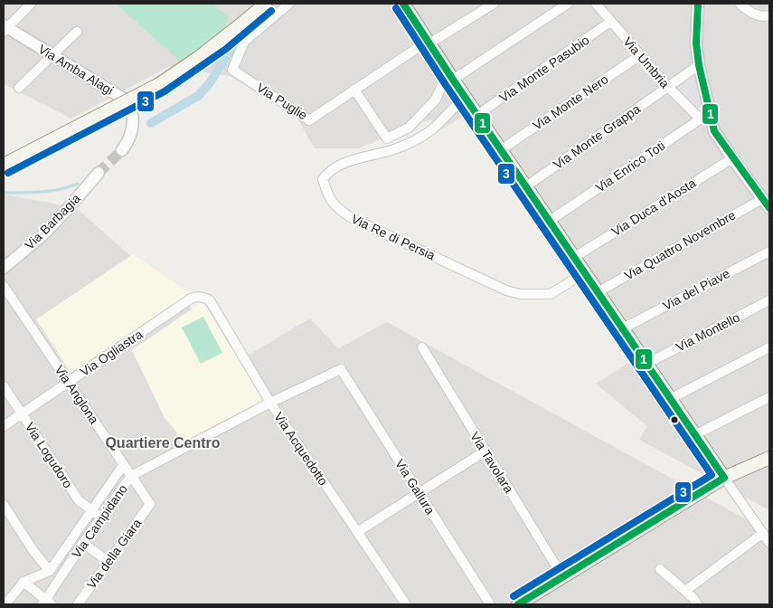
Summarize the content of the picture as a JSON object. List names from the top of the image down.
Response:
{
  "streets": {
    "street": [
      "Via Umbria",
      "Via Monte Pasubio",
      "Via Amba Alagi",
      "Via Puglie",
      "Via Monte Nero",
      "Via Monte Grappa",
      "Via Enrico Toti",
      "Via Duca d'Aosta",
      "Via Barbagia",
      "Via Re di Persia",
      "Via Quattro Novembre",
      "Via del Piave",
      "Via Montello",
      "Via Ogliastra",
      "Via Anglona",
      "Via Acquedotto",
      "Via Logudoro",
      "Via Tavolara",
      "Via Gallura",
      "Via Campidano",
      "Via della Giara"
    ]
  },
  "crossings": [
    ["Via Umbria", "Via Monte Pasubio"],
    ["Via Umbria", "Via Monte Nero"],
    ["Via Umbria", "Via Monte Grappa"],
    ["Via Umbria", "Via Enrico Toti"],
    ["Via Ogliastra", "Via Anglona"],
    ["Via Ogliastra", "Via Acquedotto"],
    ["Via Ogliastra", "Via Logudoro"],
    ["Via Anglona", "Via Campidano"],
    ["Via Anglona", "Via della Giara"],
    ["Via Acquedotto", "Via Campidano"],
    ["Via Logudoro", "Via Campidano"],
    ["Via Gallura", "Via Campidano"]
  ],
  "districts": ["Quartiere Centro"],
  "lines": ["transit line 1", "transit line 3"]
}
